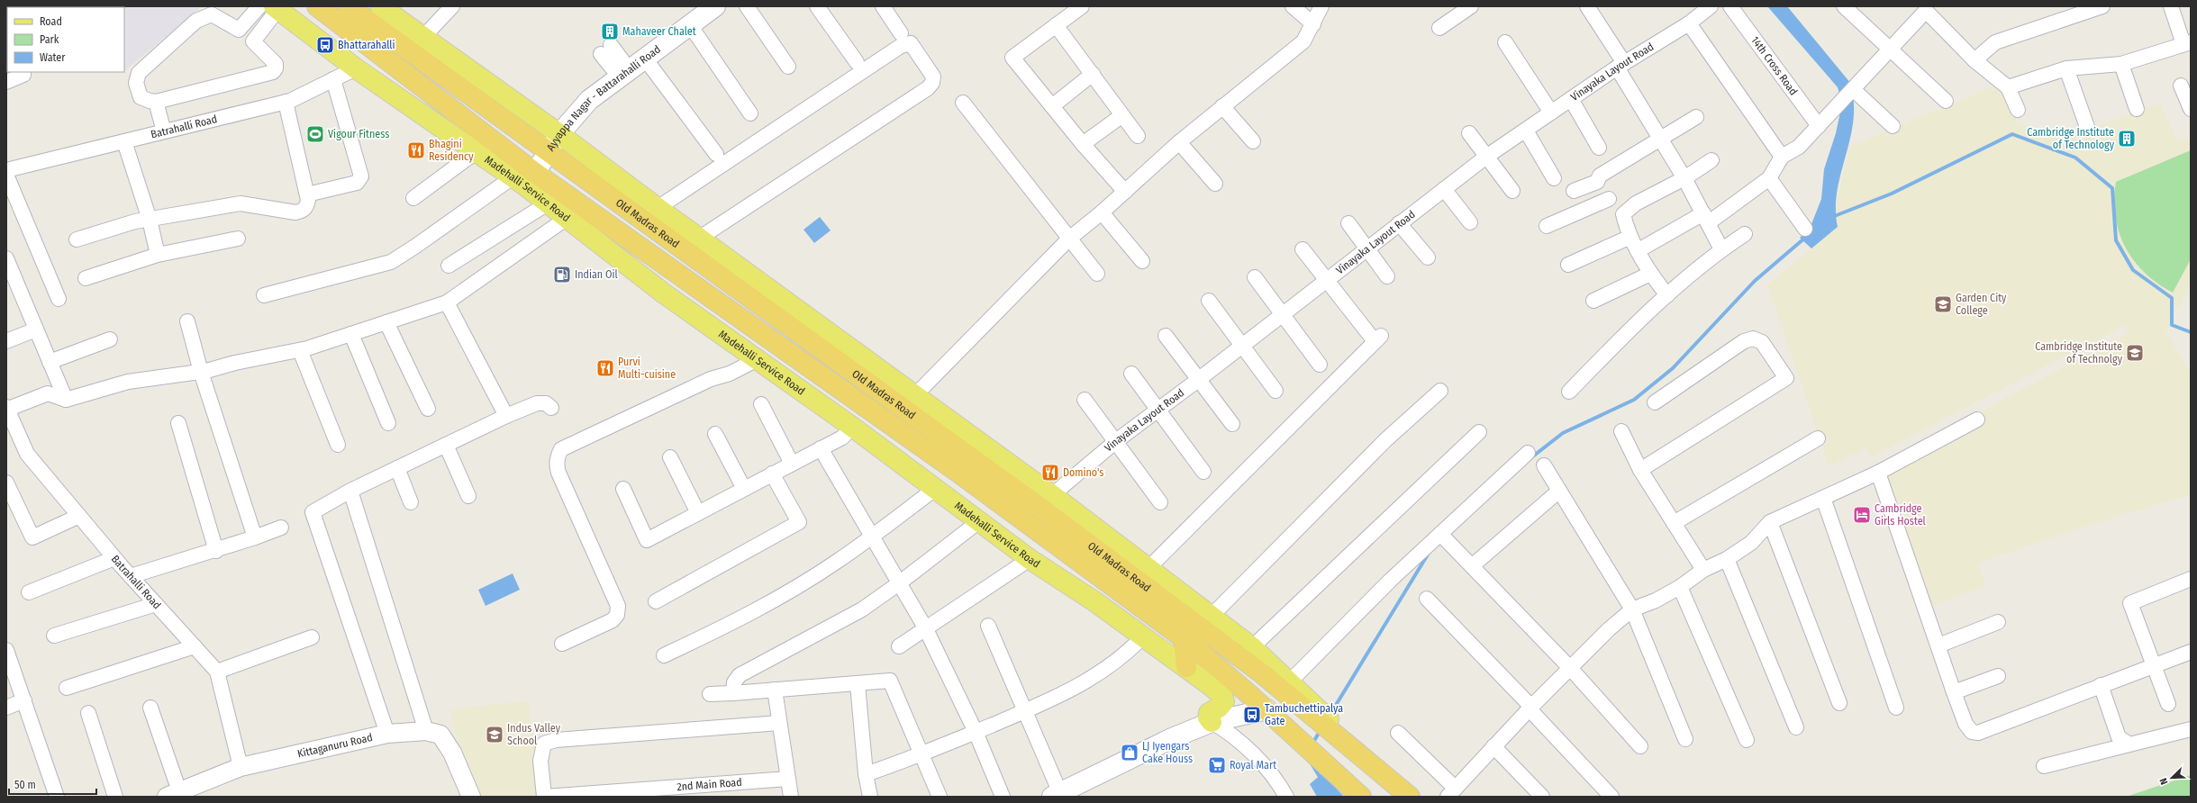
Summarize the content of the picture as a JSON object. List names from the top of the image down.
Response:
{
  "streets": {
    "highway": ["Old Madras Road"],
    "main road": ["Ayyappa Nagar - Battarahalli Road", "Madehalli Service Road"],
    "street": [
      "14th Cross Road",
      "Vinayaka Layout Road",
      "Batrahalli Road",
      "Kittaganuru Road",
      "2nd Main Road"
    ]
  },
  "crossings": [
    ["Ayyappa Nagar - Battarahalli Road", "Old Madras Road"],
    ["Batrahalli Road", "Madehalli Service Road"],
    ["Batrahalli Road", "Kittaganuru Road"]
  ],
  "places": {
    "building": ["Mahaveer Chalet", "Cambridge Institute of Technology"],
    "bus stop": ["Bhattarahalli", "Tambuchettipalya Gate"],
    "sports": ["Vigour Fitness"],
    "restaurant": ["Bhagini Residency", "Purvi Multi-cuisine", "Domino's"],
    "fuel station": ["Indian Oil"],
    "school or university": ["Garden City College", "Cambridge Institute of Technolgy", "Indus Valley School"],
    "hotel": ["Cambridge Girls Hostel"],
    "shop": ["LJ Iyengars Cake Houss"],
    "supermarket": ["Royal Mart"]
  },
  "legend": ["Road", "Park", "Water"],
  "scale_bar": "50 m",
  "north": "bottom left"
}
